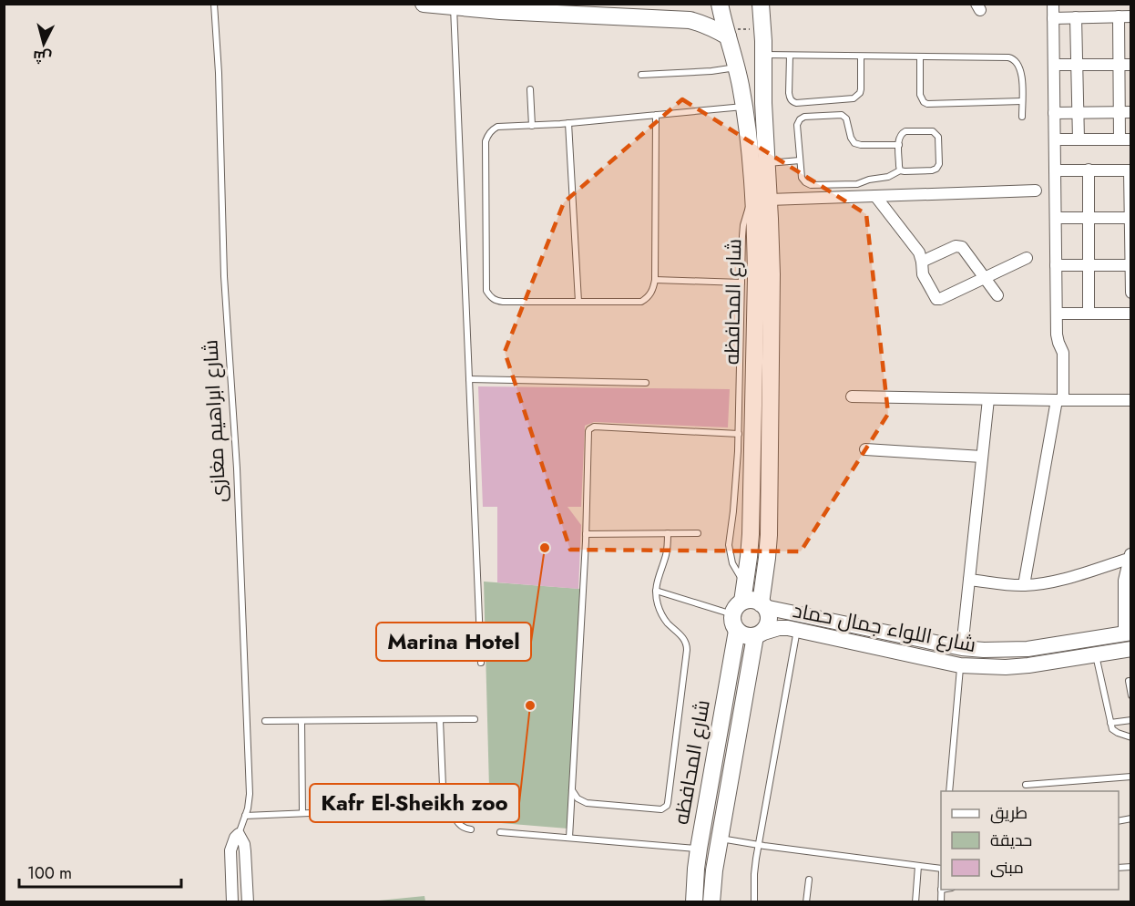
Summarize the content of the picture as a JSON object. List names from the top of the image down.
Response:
{
  "streets": {
    "main road": ["شارع المحافظه", "شارع اللواء جمال حماد"],
    "street": ["شارع ابراهيم مغازى"]
  },
  "crossings": [
    ["شارع المحافظه", "شارع اللواء جمال حماد"]
  ],
  "places": ["Marina Hotel", "Kafr El-Sheikh zoo"],
  "legend": ["طريق", "حديقة", "مبنى"],
  "scale_bar": "100 m",
  "north": "bottom"
}
